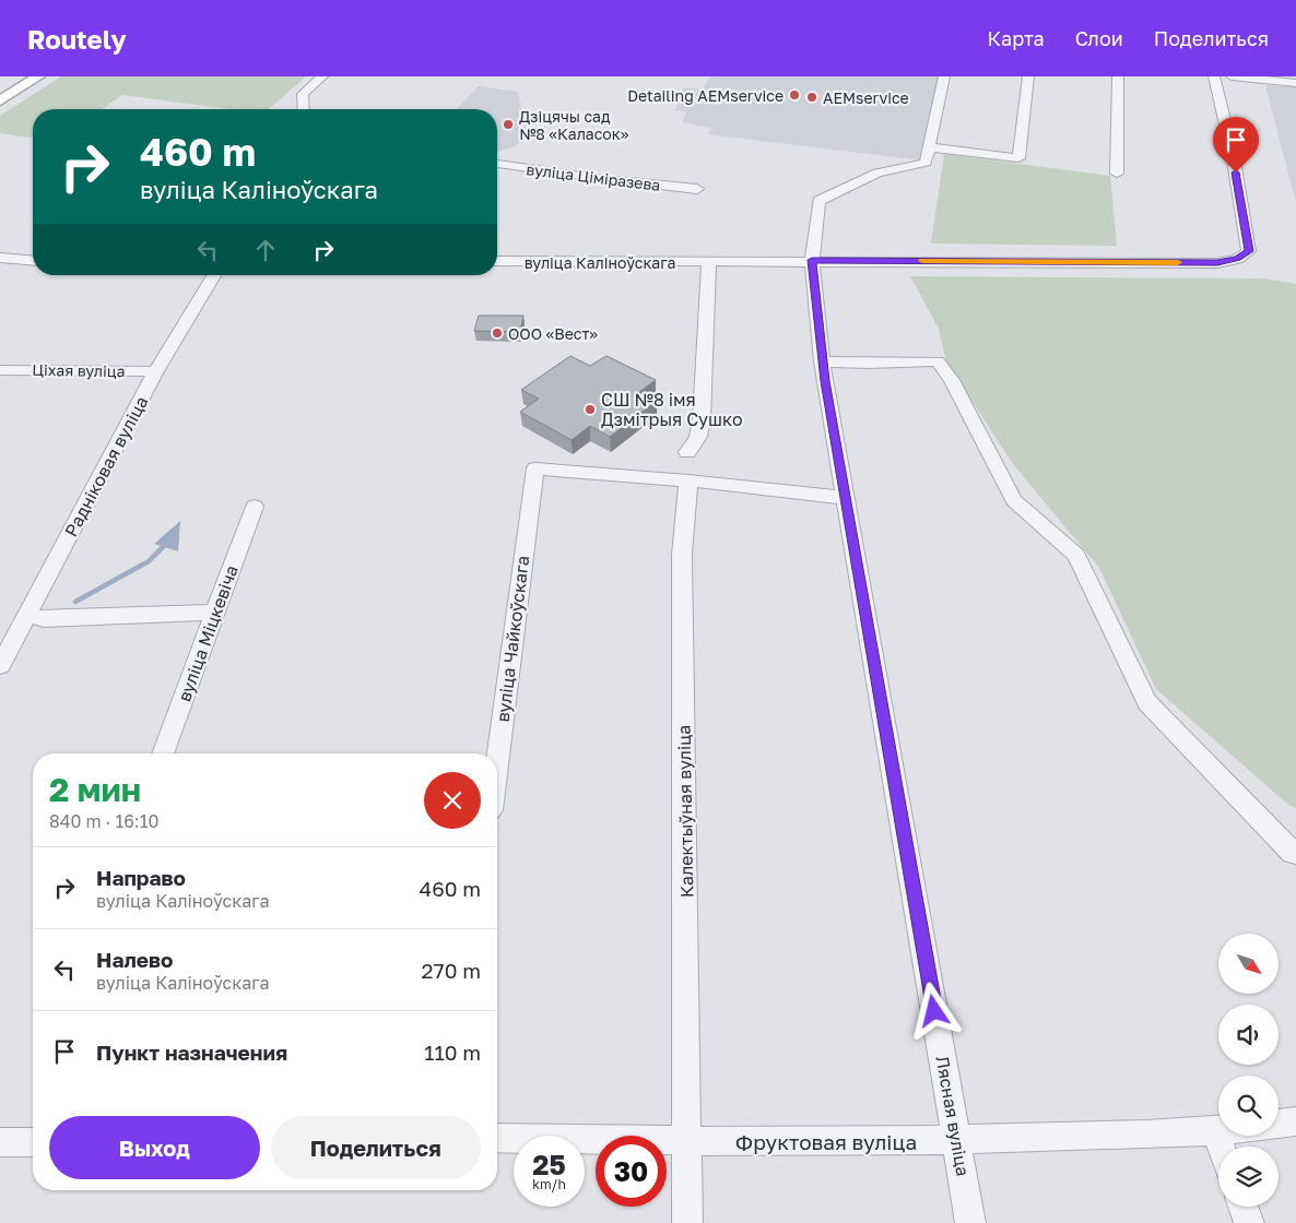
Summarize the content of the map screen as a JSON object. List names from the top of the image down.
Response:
{
  "streets": {
    "street": [
      "вуліца Ціміразева",
      "вуліца Каліноўскага",
      "Ціхая вуліца",
      "Радніковая вуліца",
      "вуліца Міцкевіча",
      "вуліца Чайкоўскага",
      "Калектыўная вуліца",
      "Лясная вуліца",
      "Фруктовая вуліца"
    ]
  },
  "crossings": [
    ["вуліца Каліноўскага", "Лясная вуліца"],
    ["Ціхая вуліца", "Радніковая вуліца"],
    ["вуліца Чайкоўскага", "Калектыўная вуліца"],
    ["Калектыўная вуліца", "Фруктовая вуліца"],
    ["Лясная вуліца", "Фруктовая вуліца"]
  ],
  "places": [
    "Detailing AEMservice",
    "AEMservice",
    "Дзіцячы сад №8 «Каласок»",
    "ООО «Вест»",
    "СШ №8 імя Дзмітрыя Сушко"
  ],
  "north": "bottom right",
  "page": {
    "header": "Routely",
    "nav": ["Карта", "Слои", "Поделиться"],
    "turn": ["460 m", "вуліца Каліноўскага"],
    "heading": ["2 мин", "840 m · 16:10"],
    "list": [
      {
        "name": "Направо",
        "note": "вуліца Каліноўскага",
        "value": "460 m"
      },
      {
        "name": "Налево",
        "note": "вуліца Каліноўскага",
        "value": "270 m"
      },
      {
        "name": "Пункт назначения",
        "value": "110 m"
      }
    ],
    "buttons": ["Выход", "Поделиться"],
    "speed": "25 km/h",
    "limit": "30"
  }
}
